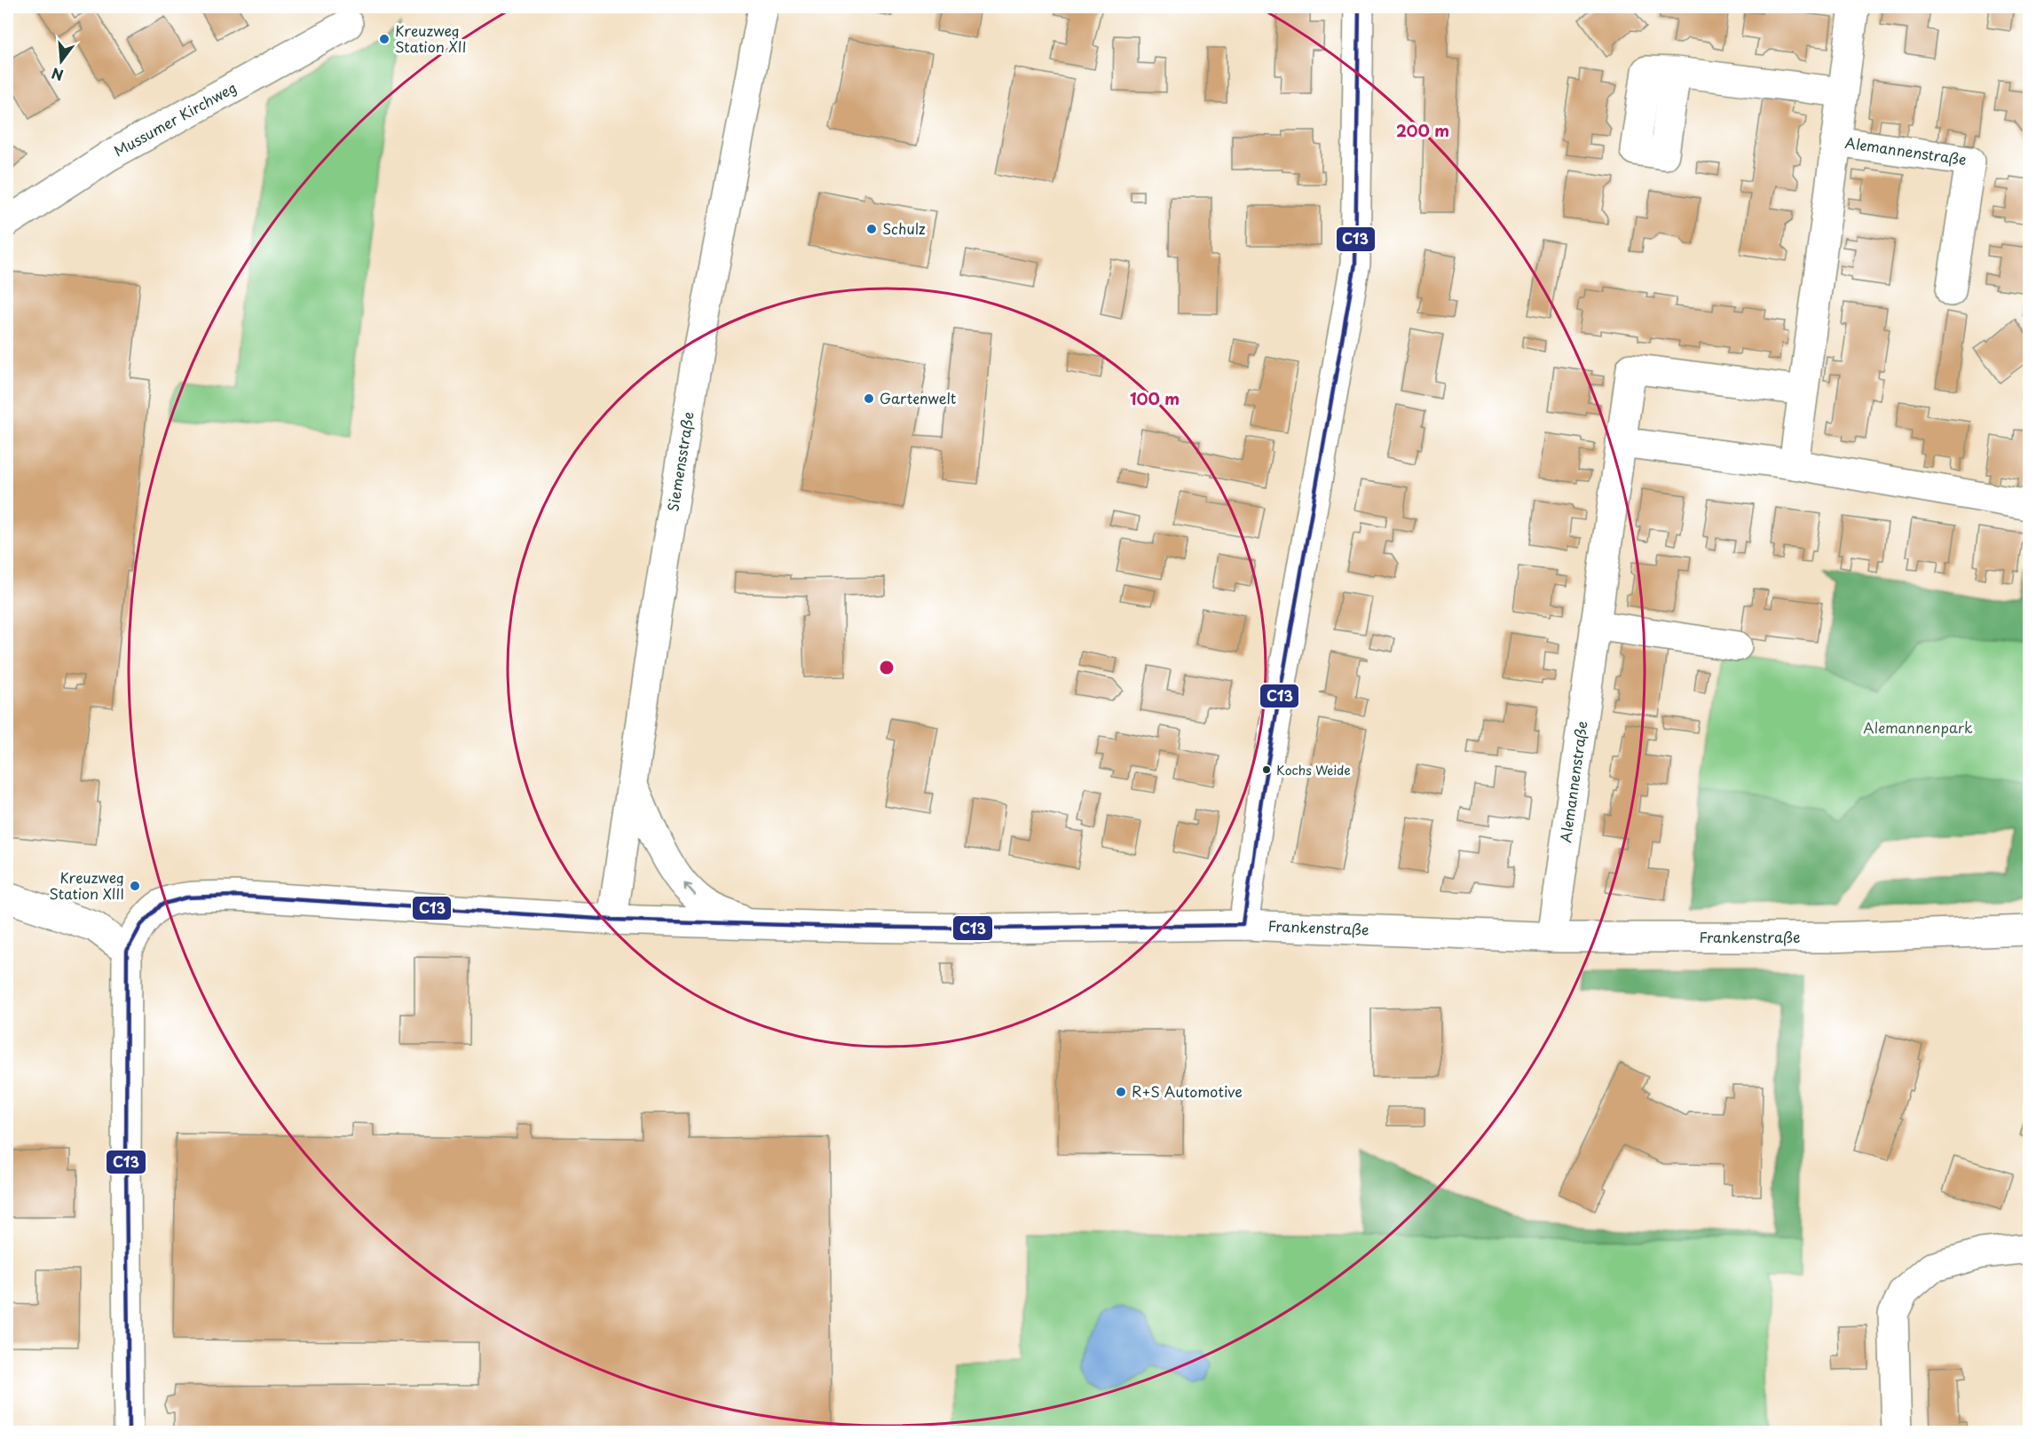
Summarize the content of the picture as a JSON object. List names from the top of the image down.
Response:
{
  "streets": {
    "street": [
      "Mussumer Kirchweg",
      "Alemannenstraße",
      "Siemensstraße",
      "Frankenstraße"
    ]
  },
  "crossings": [
    ["Alemannenstraße", "Frankenstraße"],
    ["Siemensstraße", "Frankenstraße"]
  ],
  "parks": ["Alemannenpark"],
  "places": [
    "Kreuzweg Station XII",
    "Schulz",
    "Gartenwelt",
    "Kochs Weide",
    "Kreuzweg Station XIII",
    "R+S Automotive"
  ],
  "lines": ["transit line C13"],
  "north": "bottom",
  "rings": ["200 m", "100 m"]
}
